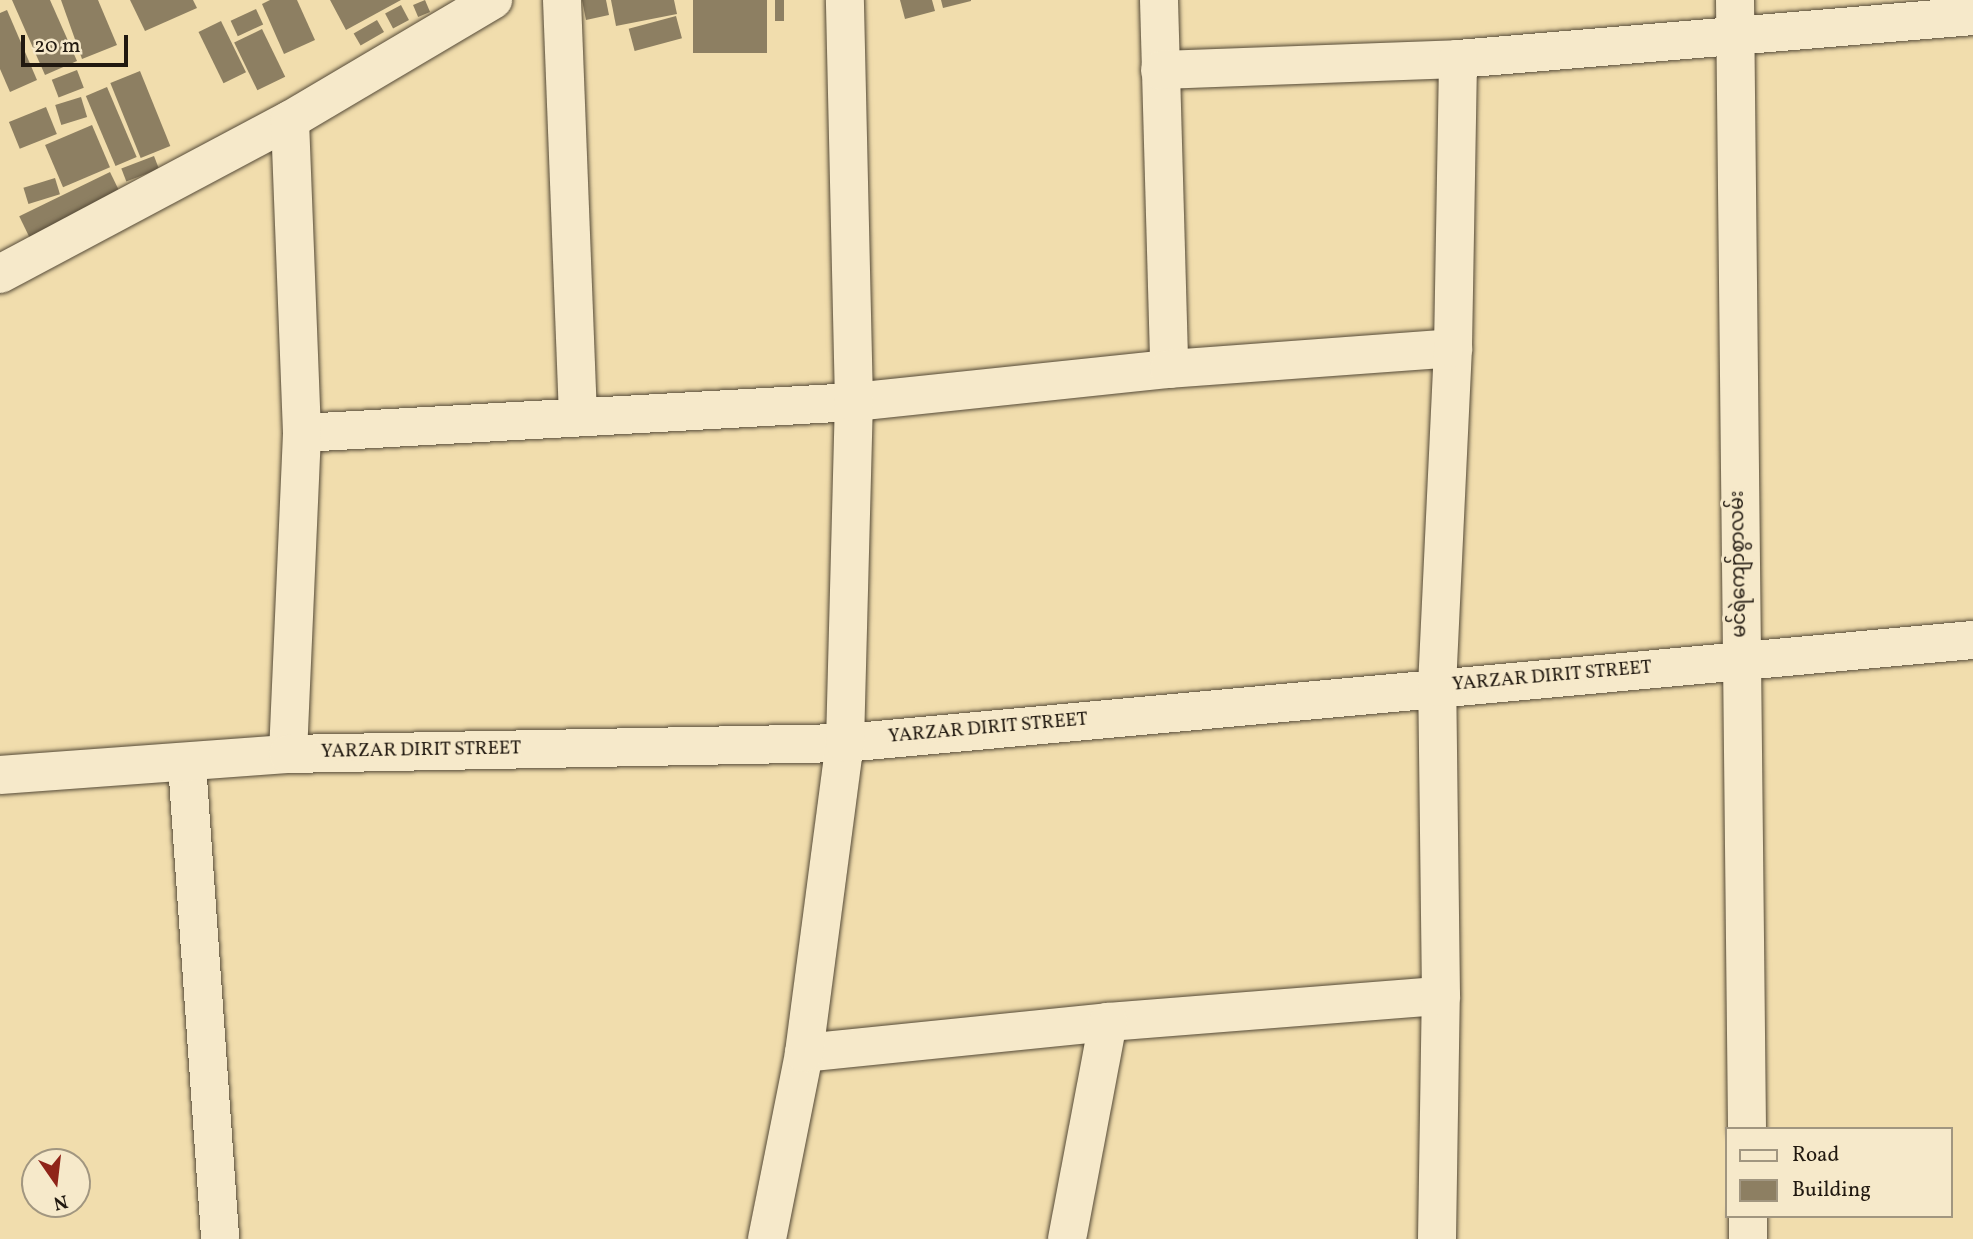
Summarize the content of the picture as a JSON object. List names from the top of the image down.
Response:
{
  "streets": {
    "street": ["မင်ရဲကျော်စွာလမ်း", "YARZAR DIRIT STREET"]
  },
  "crossings": [
    ["မင်ရဲကျော်စွာလမ်း", "YARZAR DIRIT STREET"]
  ],
  "legend": ["Road", "Building"],
  "scale_bar": "20 m",
  "north": "bottom"
}
